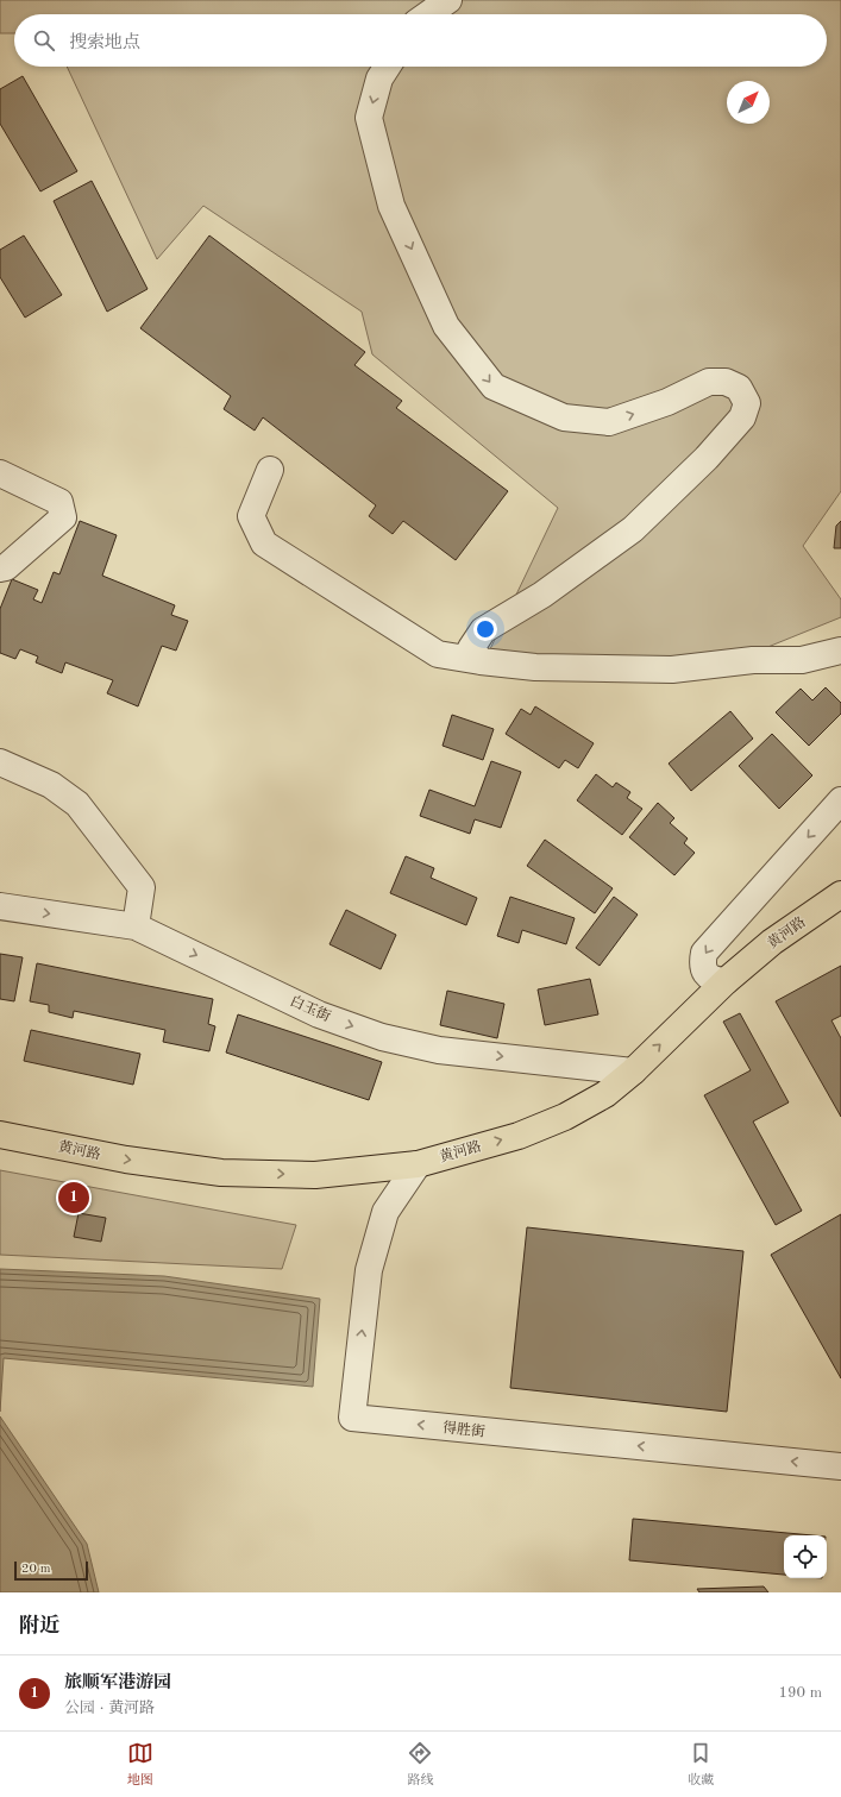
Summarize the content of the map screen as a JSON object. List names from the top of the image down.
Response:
{
  "streets": {
    "main road": ["黄河路"],
    "street": ["白玉街", "得胜街"]
  },
  "crossings": [
    ["黄河路", "白玉街"],
    ["黄河路", "得胜街"]
  ],
  "one_way": ["黄河路", "白玉街"],
  "scale_bar": "20 m",
  "north": "top right",
  "page": {
    "search": "搜索地点",
    "pins": "1",
    "scale": "20 m",
    "heading": "附近",
    "list": [
      {
        "mark": "1",
        "name": "旅顺军港游园",
        "note": "公园 · 黄河路",
        "value": "190 m"
      }
    ],
    "nav": ["地图", "路线", "收藏"]
  }
}
